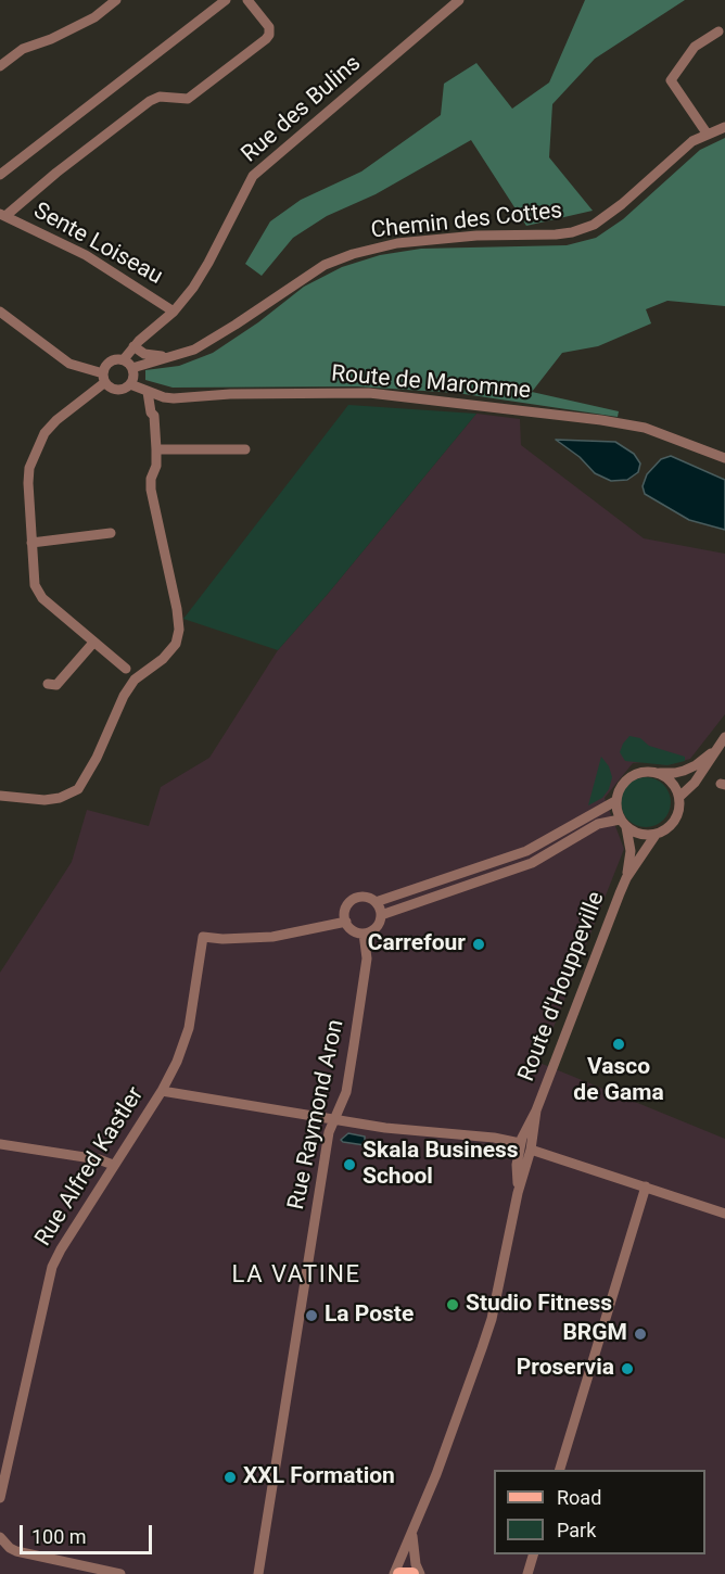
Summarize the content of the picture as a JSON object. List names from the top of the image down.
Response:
{
  "streets": {
    "street": [
      "Rue des Bulins",
      "Chemin des Cottes",
      "Sente Loiseau",
      "Route de Maromme",
      "Route d'Houppeville",
      "Rue Raymond Aron",
      "Rue Alfred Kastler"
    ]
  },
  "crossings": [
    ["Rue des Bulins", "Chemin des Cottes"],
    ["Rue des Bulins", "Sente Loiseau"],
    ["Rue des Bulins", "Route de Maromme"],
    ["Chemin des Cottes", "Route de Maromme"],
    ["Rue Raymond Aron", "Rue Alfred Kastler"]
  ],
  "districts": ["LA VATINE"],
  "places": [
    "Carrefour",
    "Vasco de Gama",
    "Skala Business School",
    "Studio Fitness",
    "La Poste",
    "BRGM",
    "Proservia",
    "XXL Formation"
  ],
  "legend": ["Road", "Park"],
  "scale_bar": "100 m"
}
